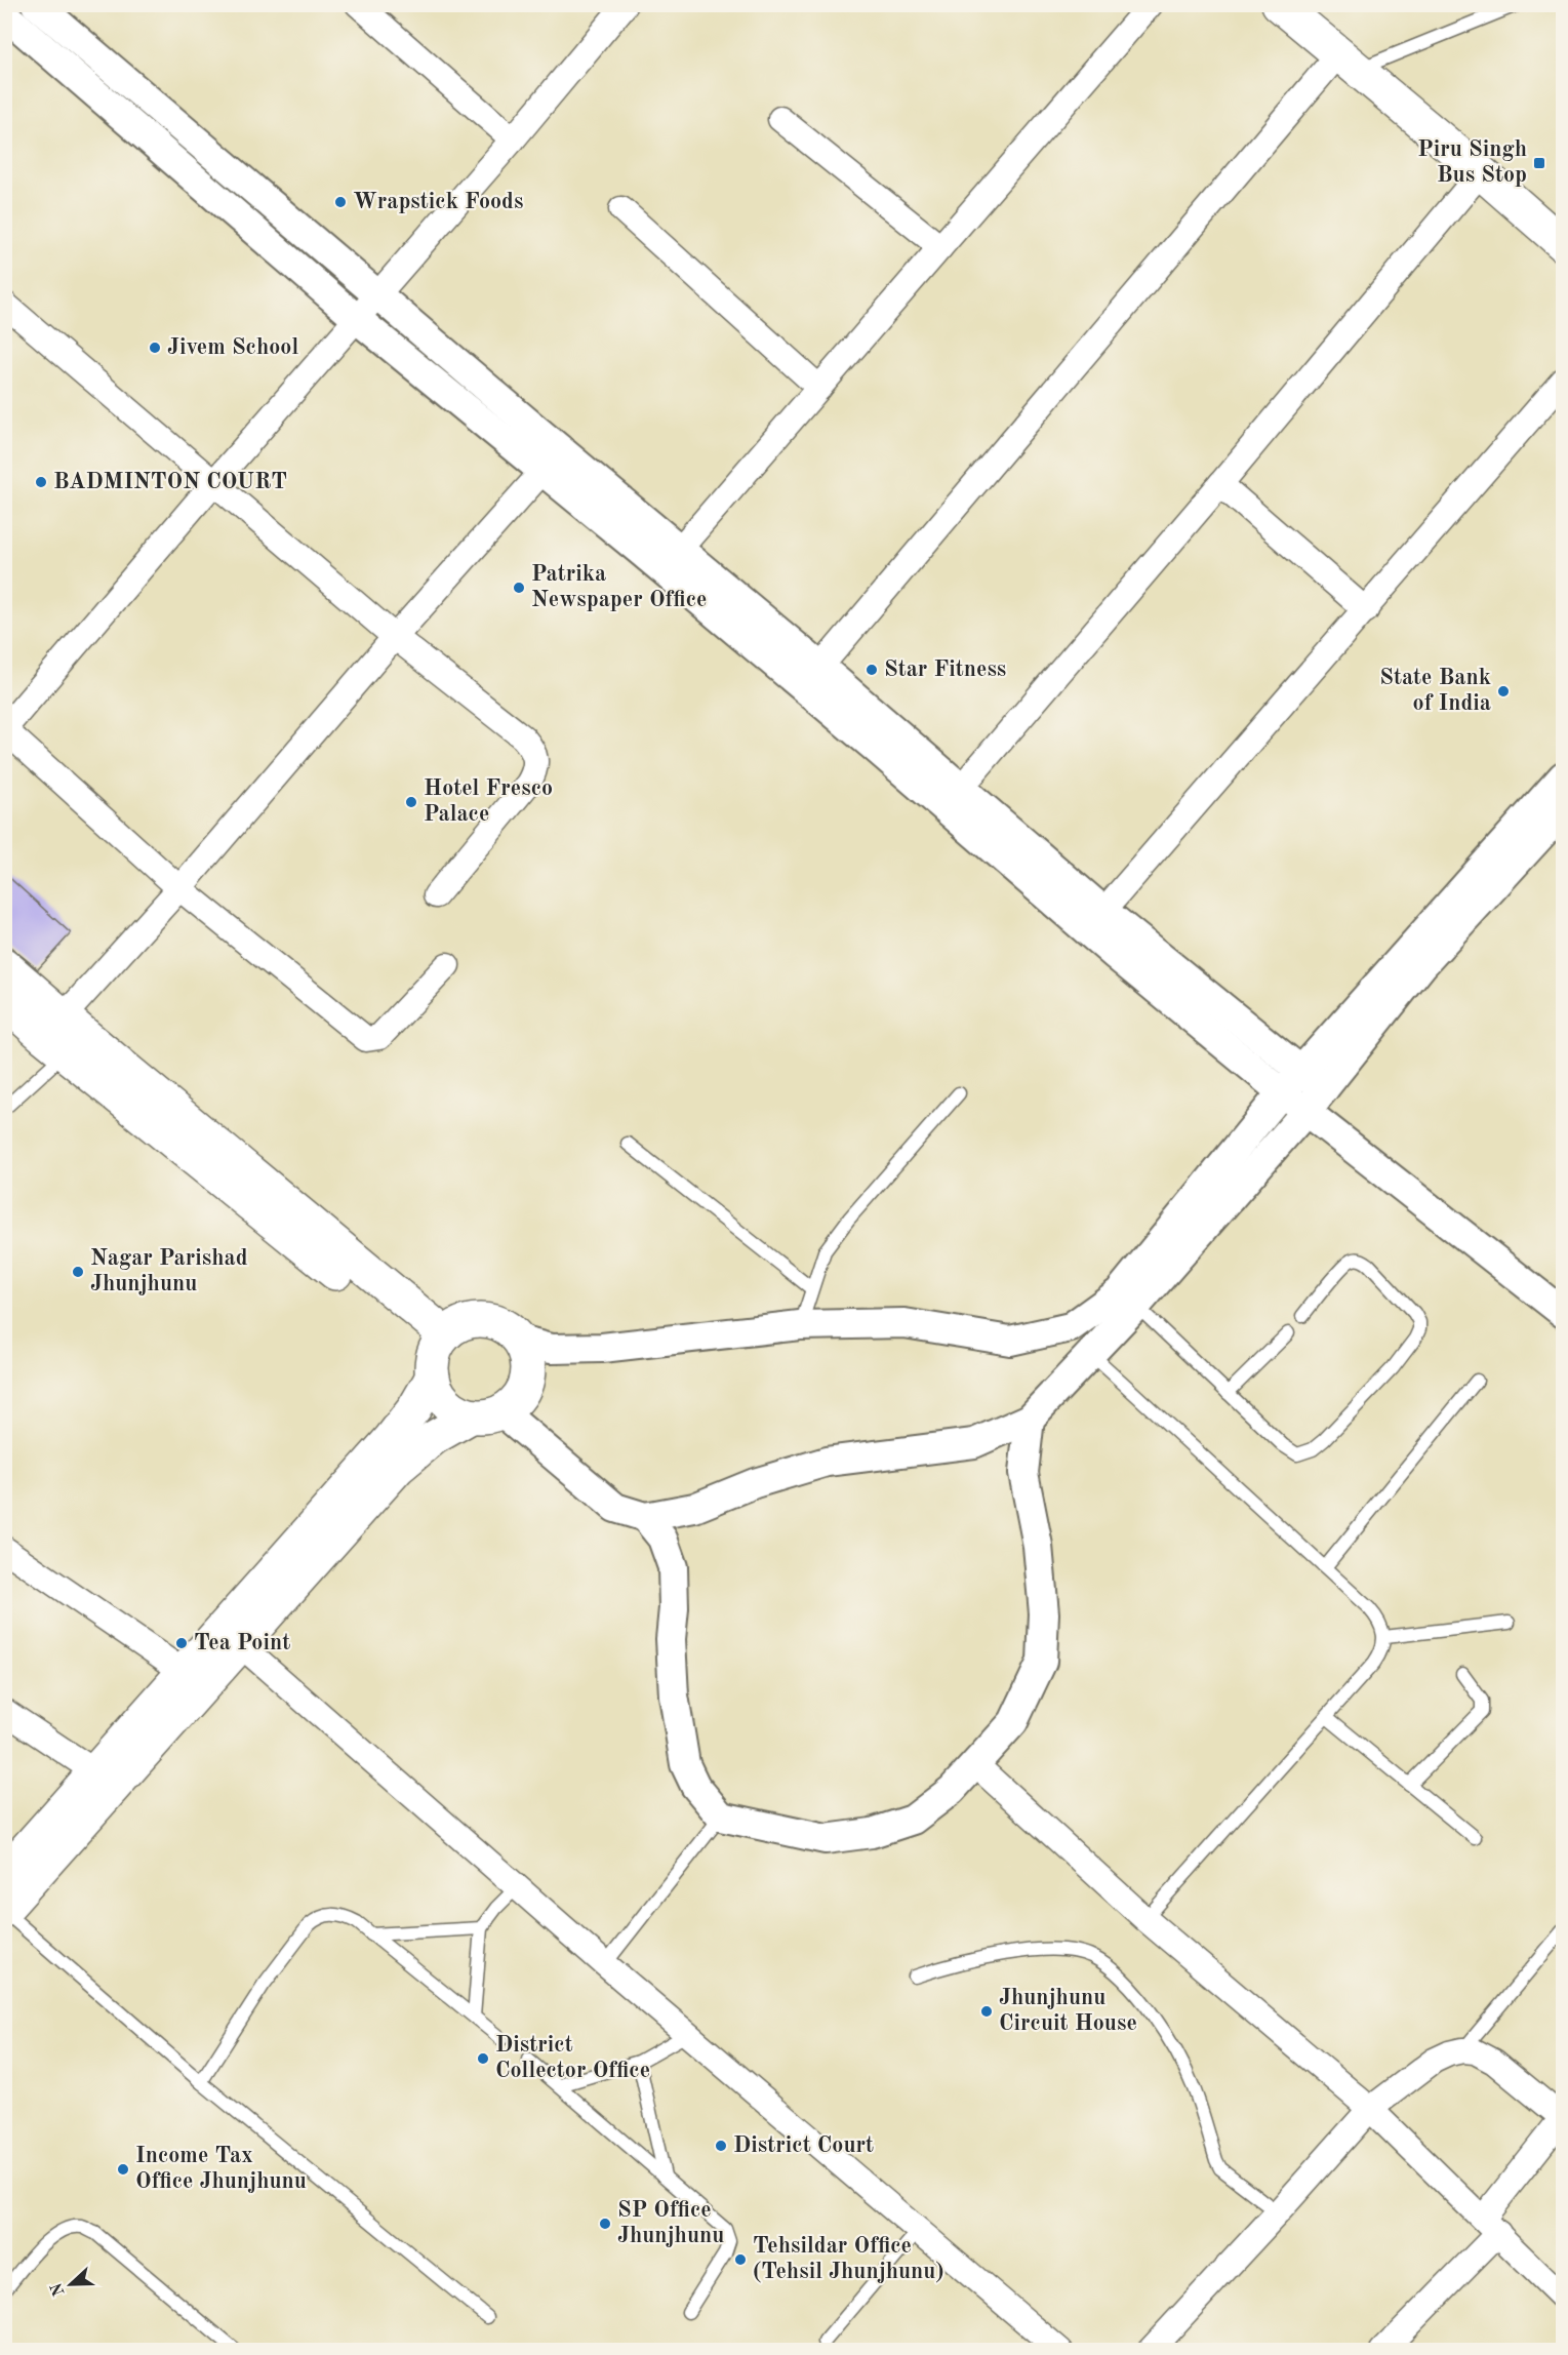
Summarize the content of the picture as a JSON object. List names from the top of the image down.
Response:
{
  "places": {
    "transit": ["Piru Singh Bus Stop"],
    "other": [
      "Wrapstick Foods",
      "Jivem School",
      "BADMINTON COURT",
      "Patrika Newspaper Office",
      "Star Fitness",
      "State Bank of India",
      "Hotel Fresco Palace",
      "Nagar Parishad Jhunjhunu",
      "Tea Point",
      "Jhunjhunu Circuit House",
      "District Collector Office",
      "District Court",
      "Income Tax Office Jhunjhunu",
      "SP Office Jhunjhunu",
      "Tehsildar Office (Tehsil Jhunjhunu)"
    ]
  },
  "north": "left"
}
